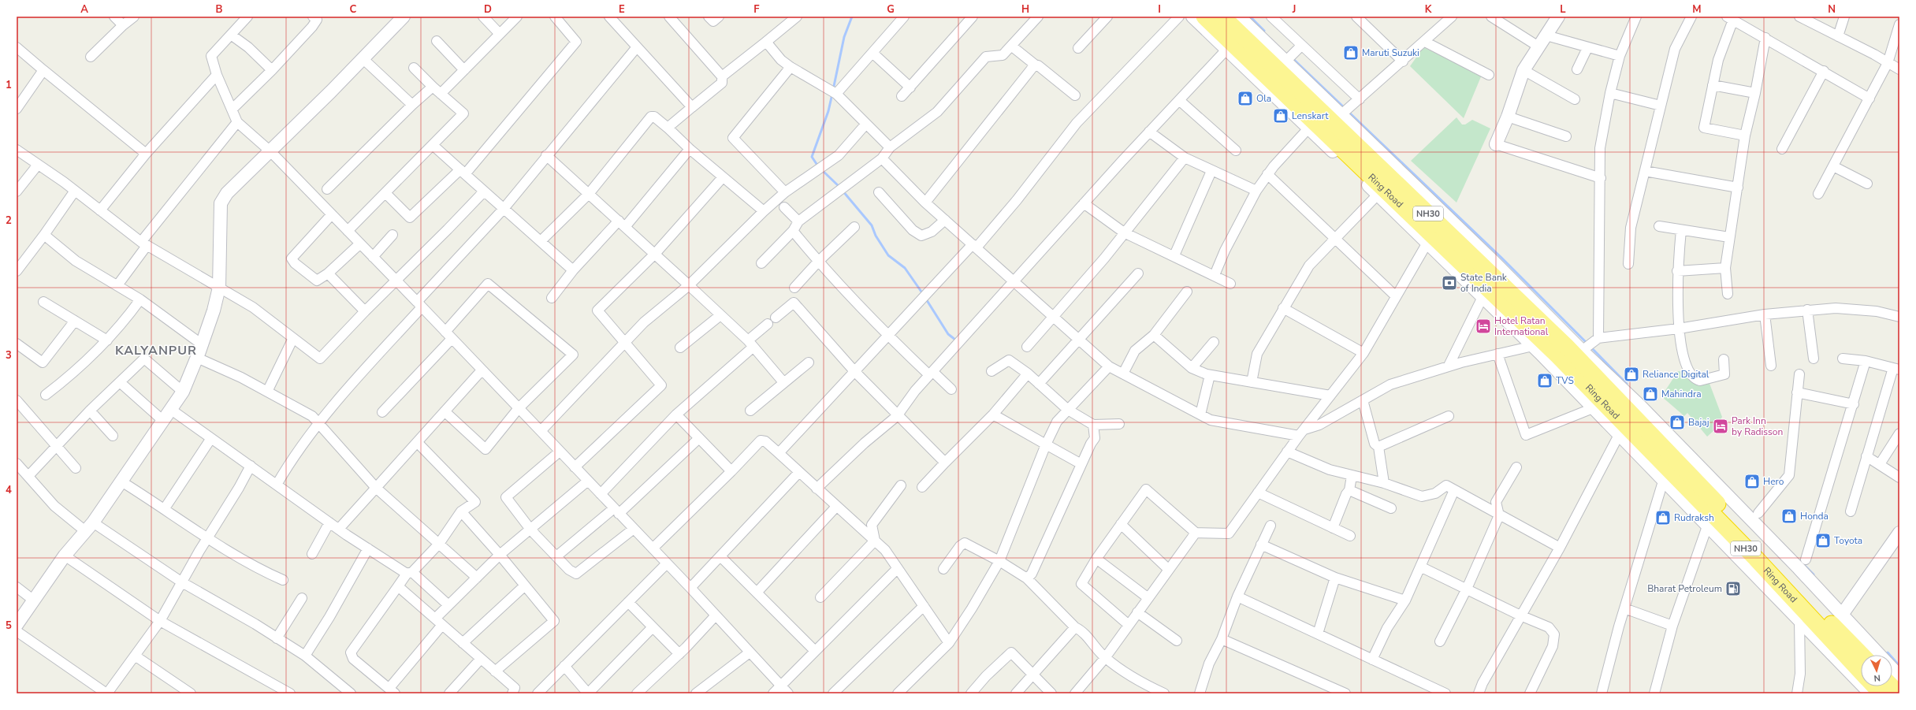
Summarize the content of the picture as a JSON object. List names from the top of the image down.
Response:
{
  "streets": {
    "highway": ["Ring Road", "NH30"]
  },
  "districts": ["KALYANPUR"],
  "places": {
    "shop": [
      "Maruti Suzuki",
      "Ola",
      "Lenskart",
      "Reliance Digital",
      "TVS",
      "Mahindra",
      "Bajaj",
      "Hero",
      "Honda",
      "Rudraksh",
      "Toyota"
    ],
    "bank": ["State Bank of India"],
    "hotel": ["Hotel Ratan International", "Park Inn by Radisson"],
    "fuel station": ["Bharat Petroleum"]
  },
  "north": "bottom",
  "grid": {
    "columns": [
      "A",
      "B",
      "C",
      "D",
      "E",
      "F",
      "G",
      "H",
      "I",
      "J",
      "K",
      "L",
      "M",
      "N"
    ],
    "rows": [
      "1",
      "2",
      "3",
      "4",
      "5"
    ]
  }
}
